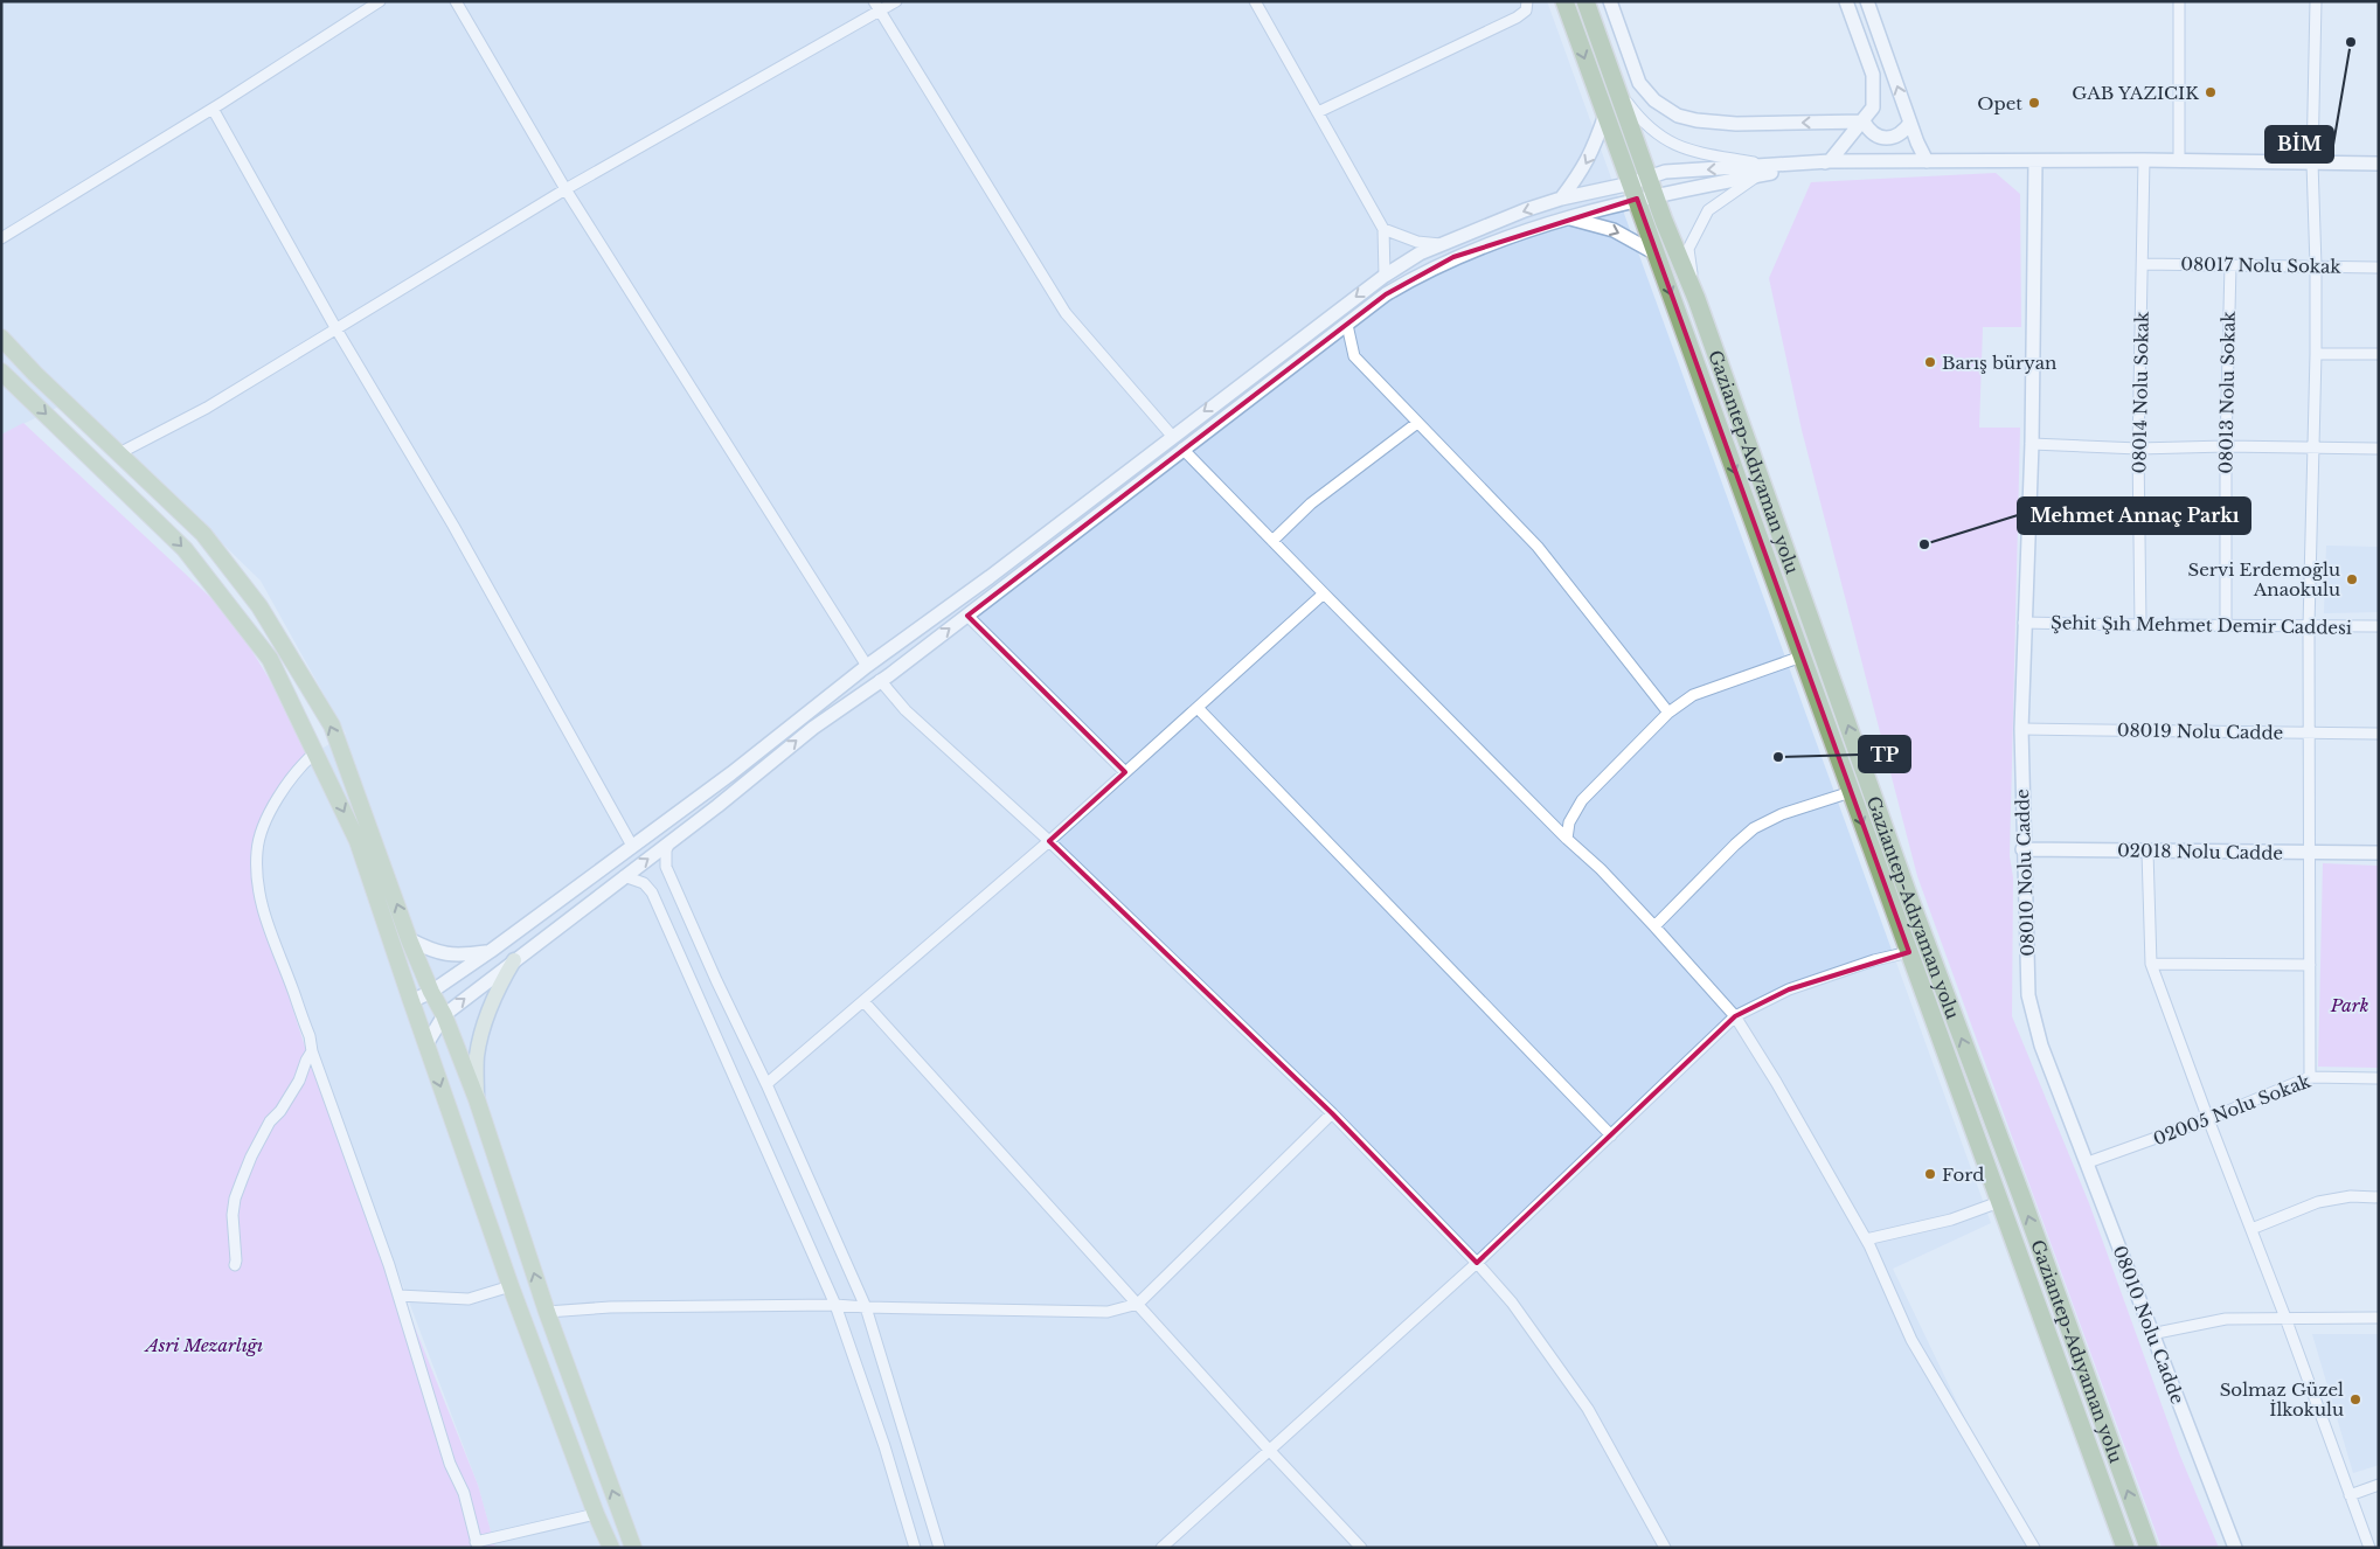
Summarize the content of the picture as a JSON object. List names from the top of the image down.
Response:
{
  "streets": {
    "highway": ["Gaziantep-Adıyaman yolu"],
    "street": [
      "08017 Nolu Sokak",
      "08014 Nolu Sokak",
      "08013 Nolu Sokak",
      "Şehit Şıh Mehmet Demir Caddesi",
      "08019 Nolu Cadde",
      "02018 Nolu Cadde",
      "08010 Nolu Cadde",
      "02005 Nolu Sokak"
    ]
  },
  "crossings": [
    ["08017 Nolu Sokak", "08014 Nolu Sokak"],
    ["08017 Nolu Sokak", "08013 Nolu Sokak"],
    ["08014 Nolu Sokak", "Şehit Şıh Mehmet Demir Caddesi"],
    ["08013 Nolu Sokak", "Şehit Şıh Mehmet Demir Caddesi"],
    ["Şehit Şıh Mehmet Demir Caddesi", "08010 Nolu Cadde"],
    ["08019 Nolu Cadde", "08010 Nolu Cadde"],
    ["02018 Nolu Cadde", "08010 Nolu Cadde"],
    ["08010 Nolu Cadde", "02005 Nolu Sokak"]
  ],
  "parks": ["Park", "Asri Mezarlığı"],
  "places": [
    "BİM",
    "GAB YAZICIK",
    "Opet",
    "Barış büryan",
    "Mehmet Annaç Parkı",
    "Servi Erdemoğlu Anaokulu",
    "TP",
    "Ford",
    "Solmaz Güzel İlkokulu"
  ]
}
